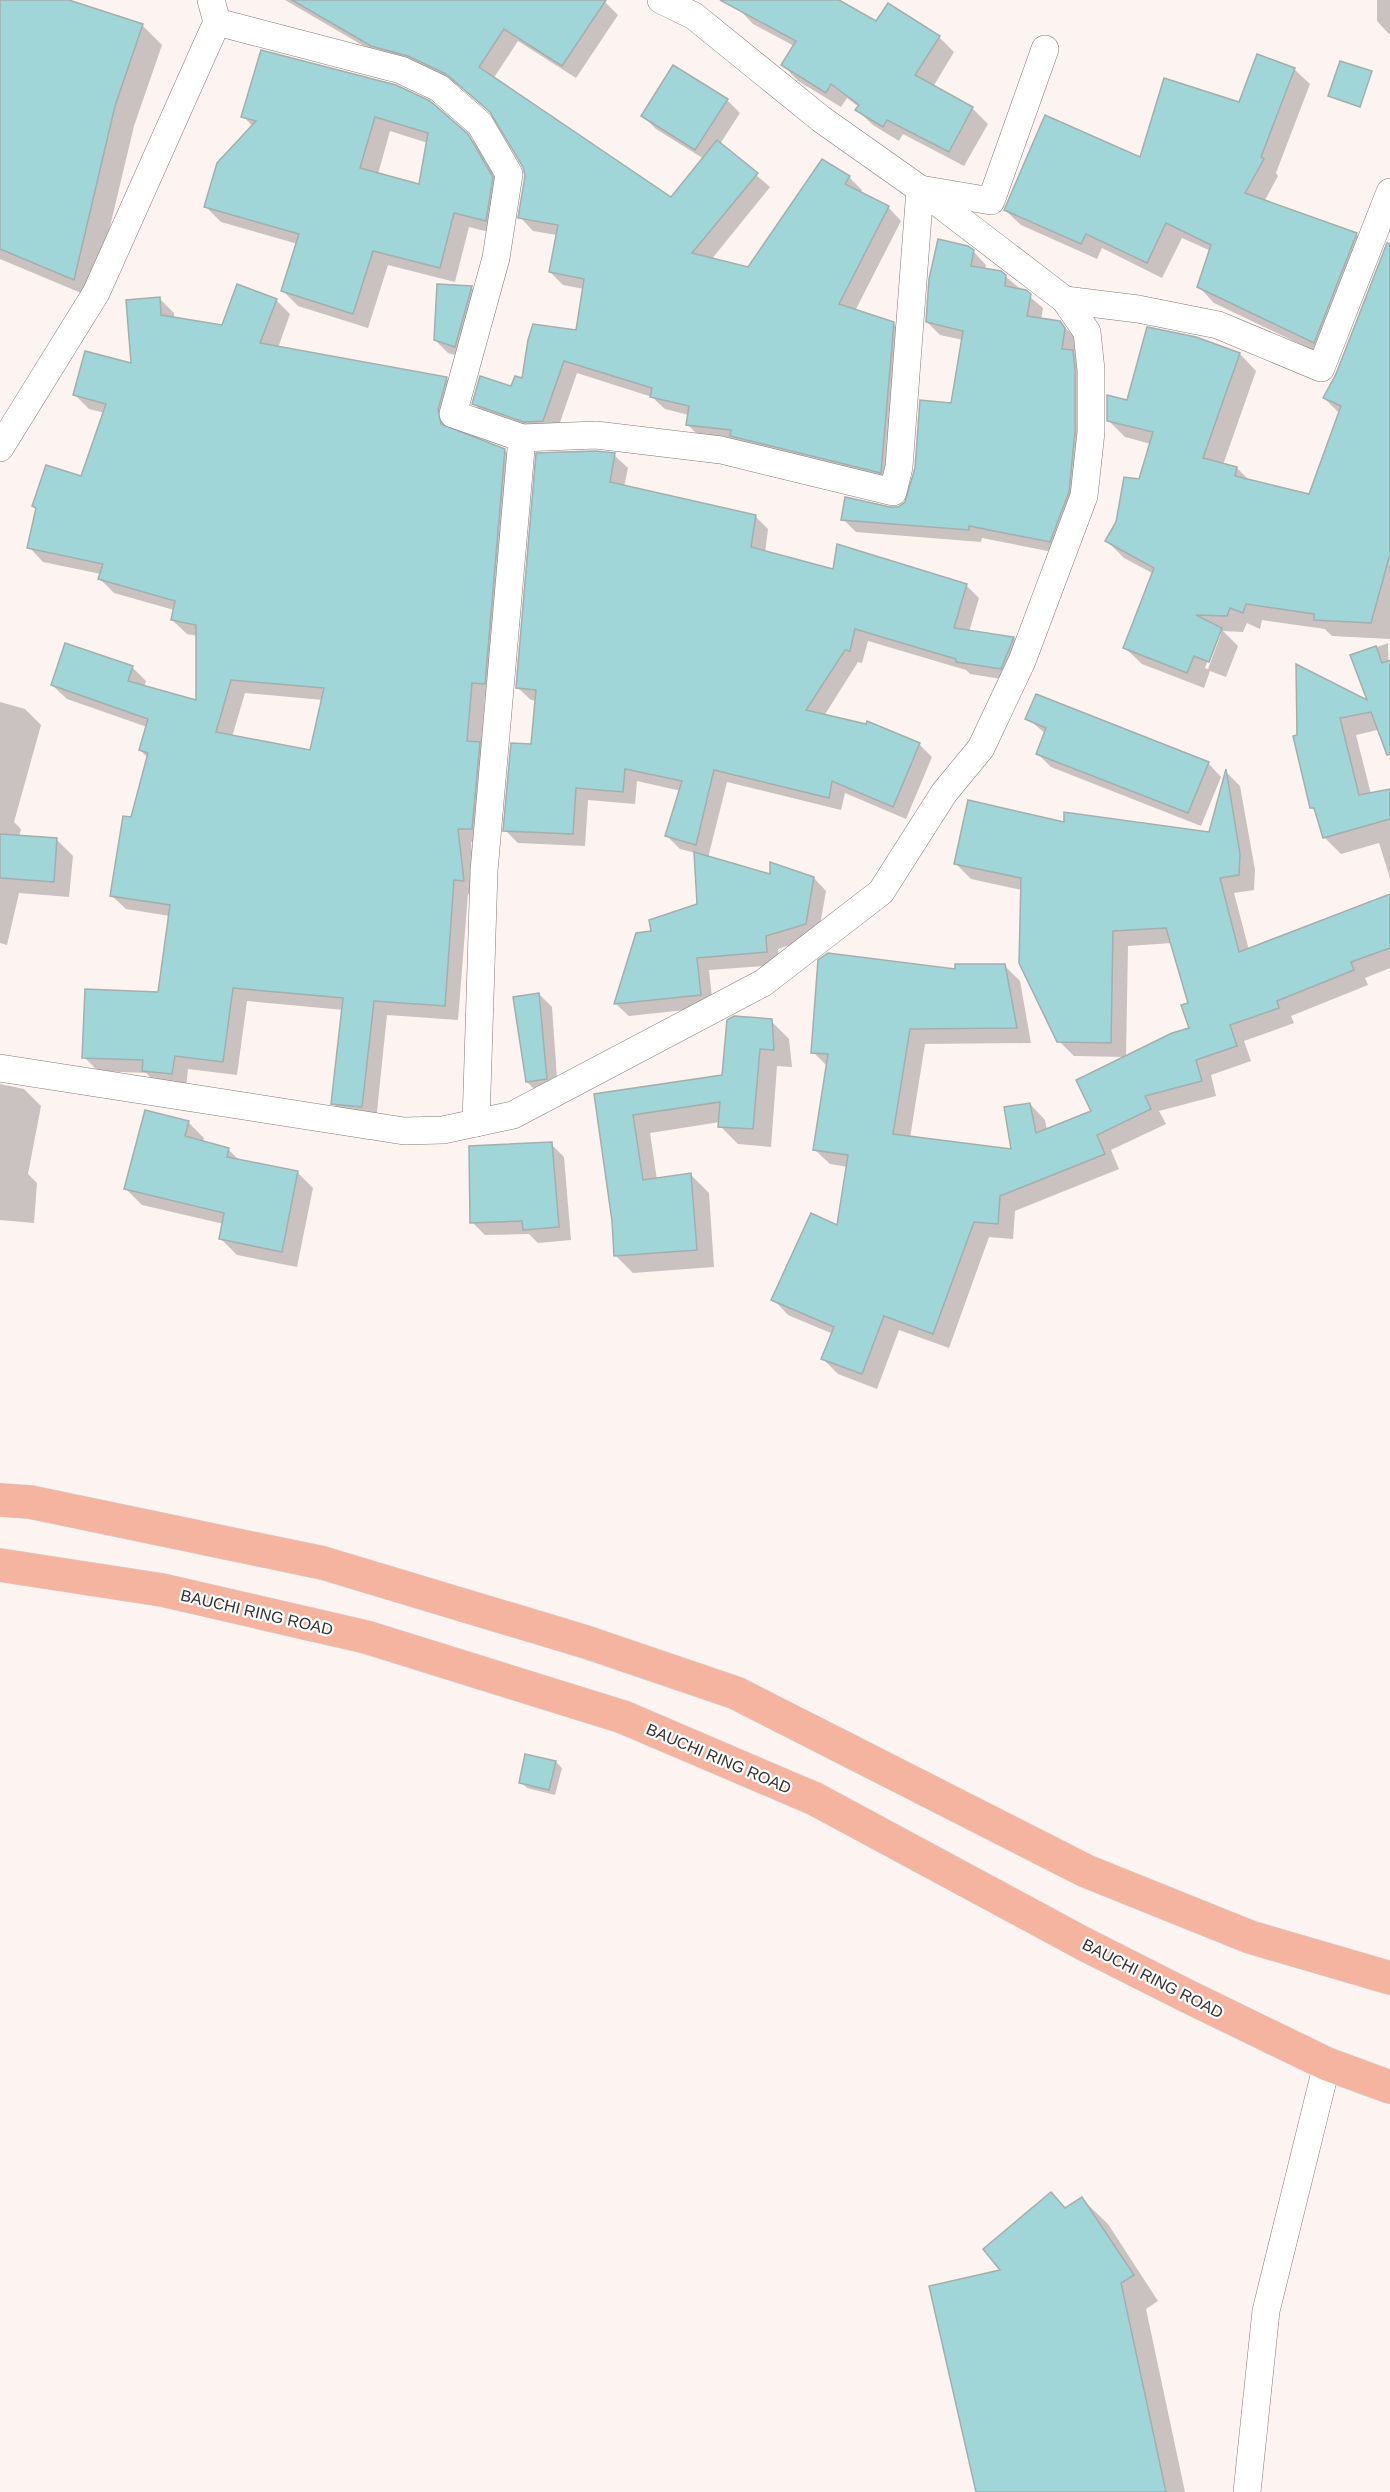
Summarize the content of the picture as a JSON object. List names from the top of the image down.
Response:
{
  "streets": {
    "main road": ["BAUCHI RING ROAD"]
  }
}
